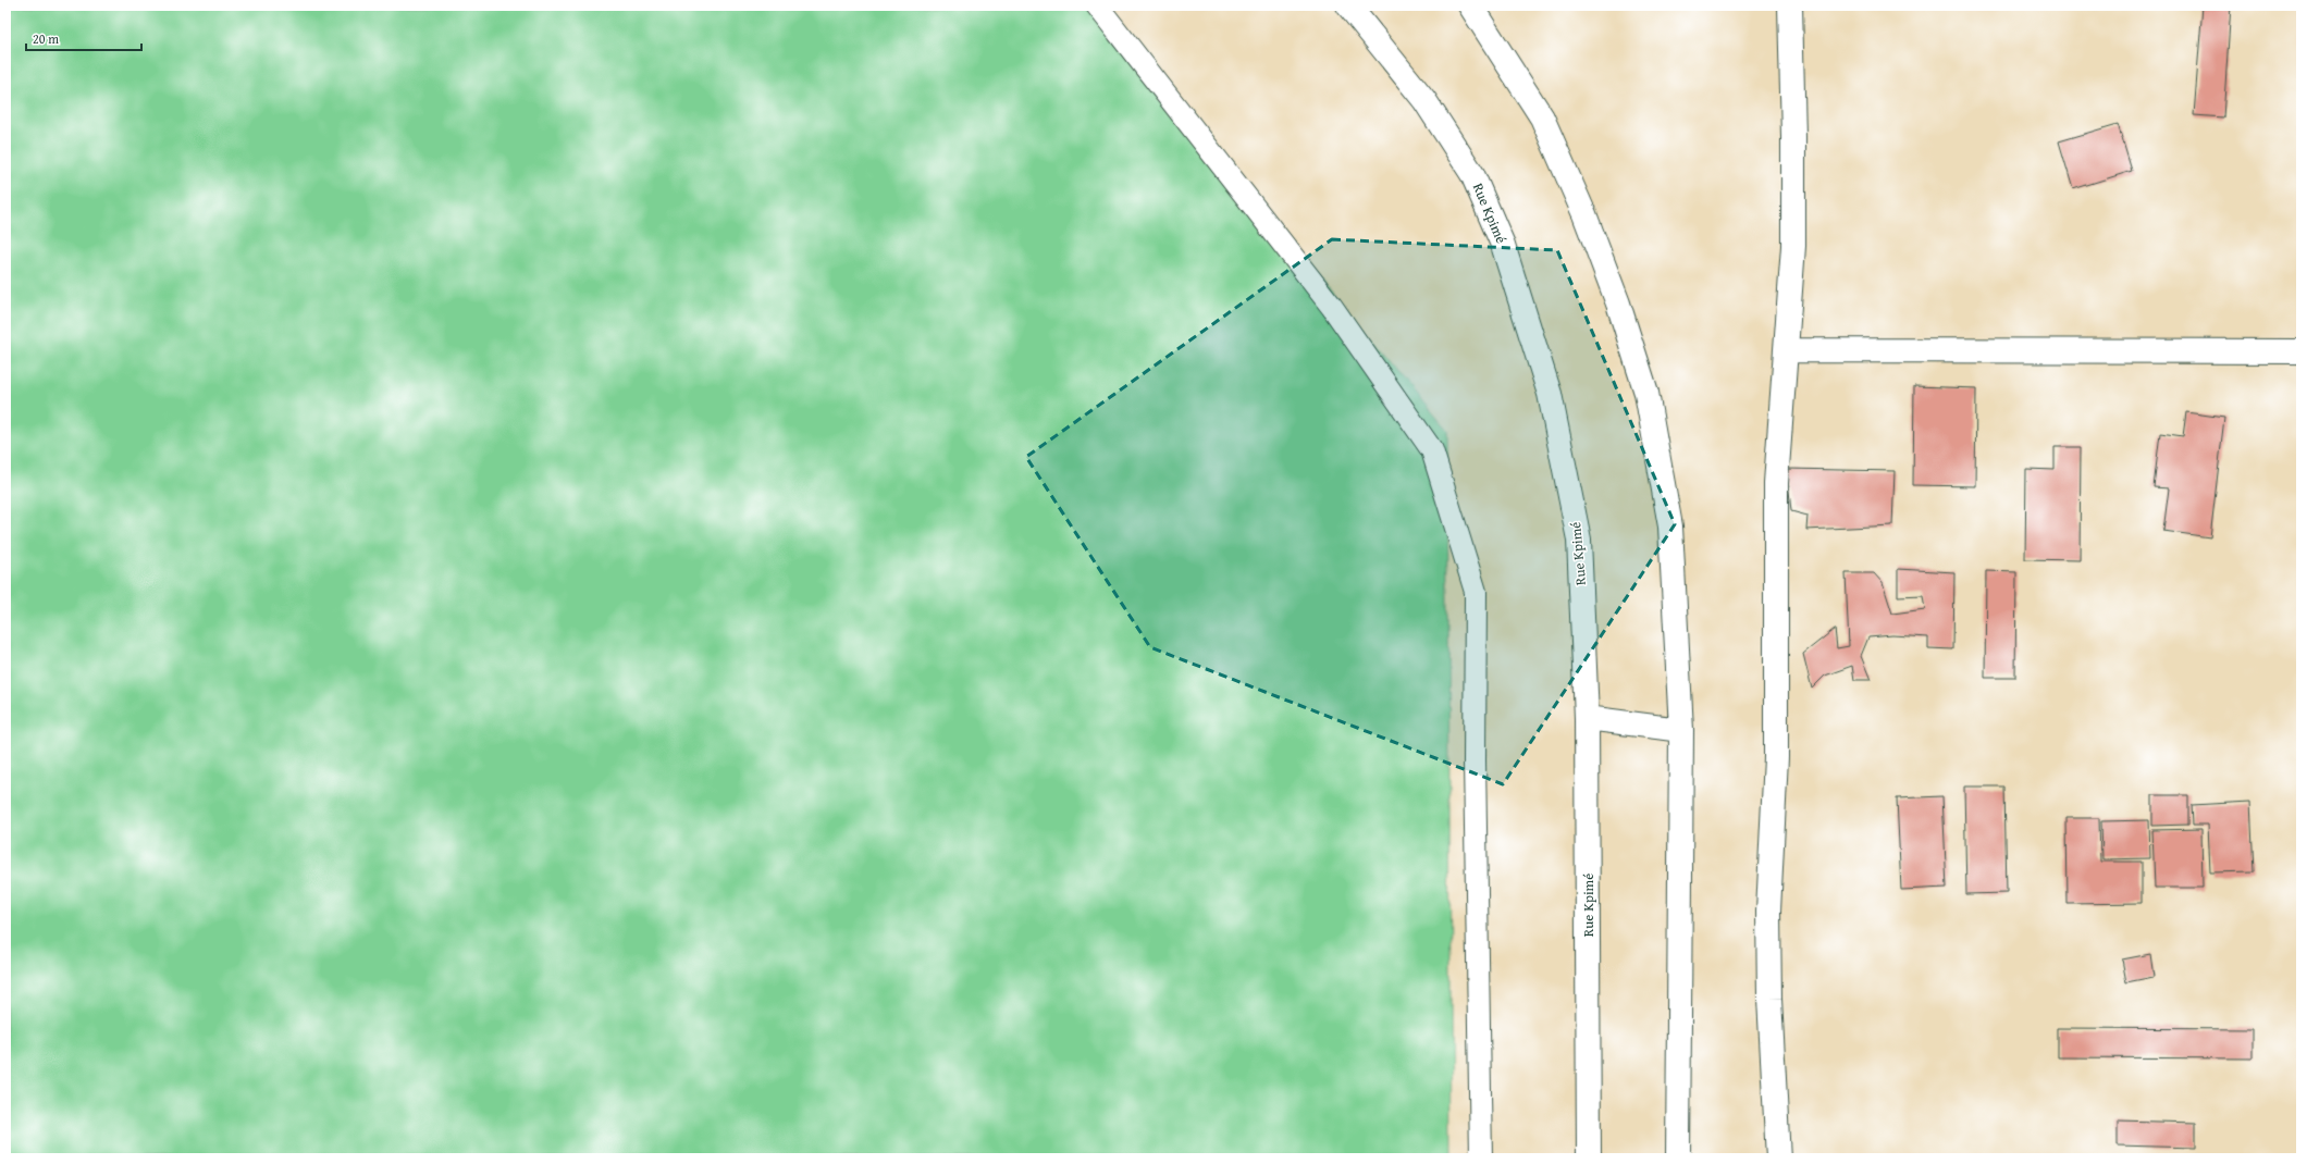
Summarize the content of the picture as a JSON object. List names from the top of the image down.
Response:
{
  "streets": {
    "main road": ["Rue Kpimé"]
  },
  "scale_bar": "20 m"
}
